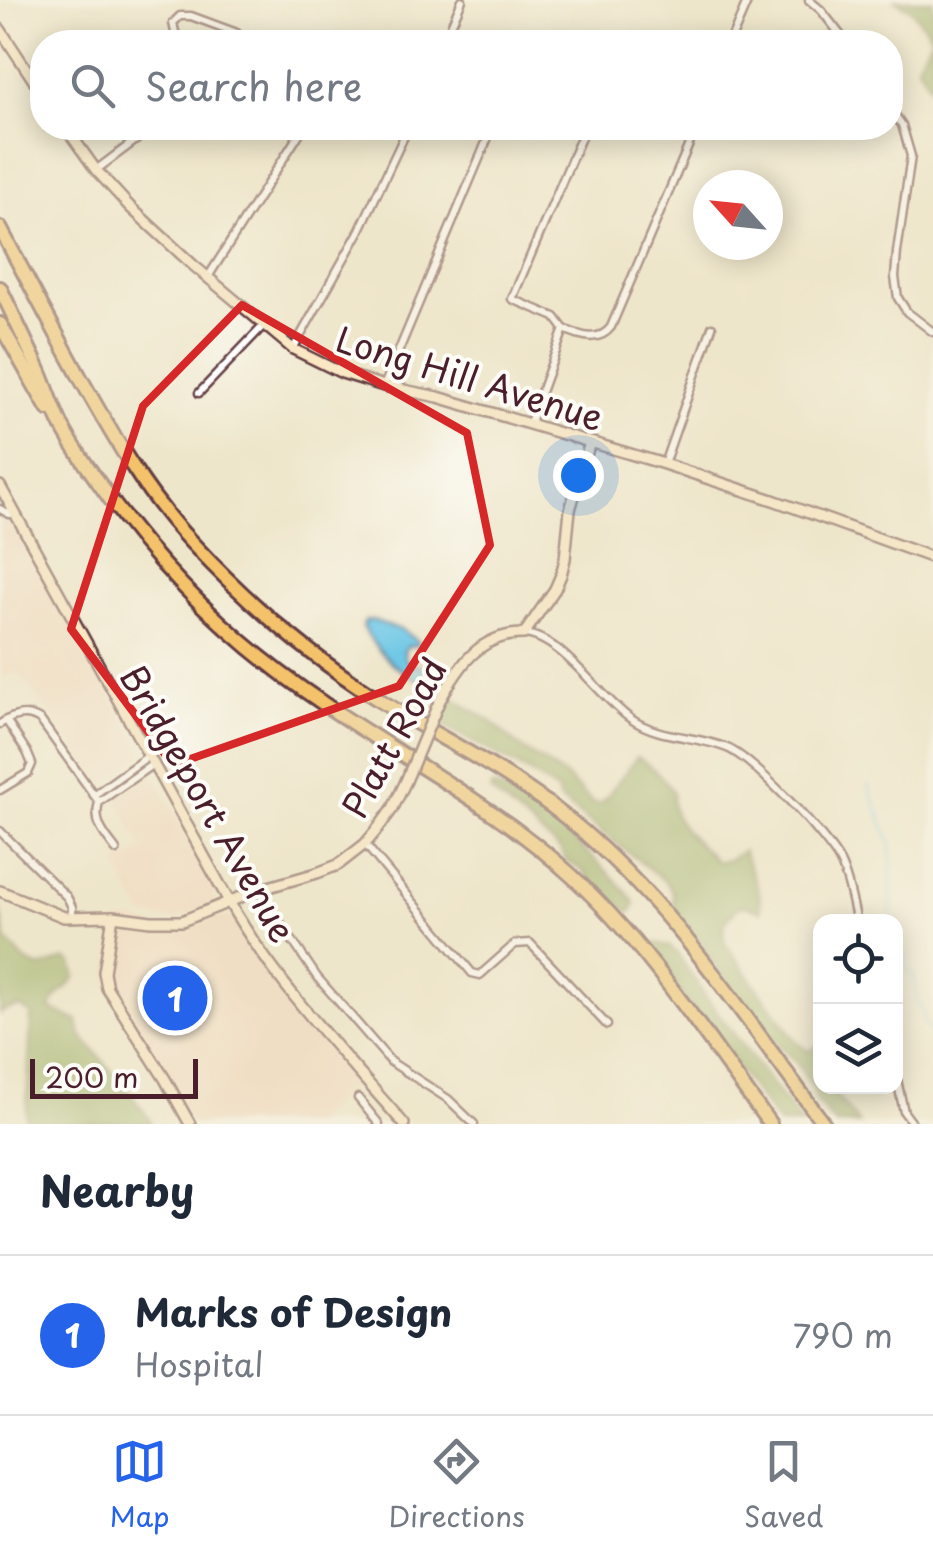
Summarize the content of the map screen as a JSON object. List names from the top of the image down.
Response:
{
  "streets": {
    "street": ["Long Hill Avenue", "Platt Road", "Bridgeport Avenue"]
  },
  "crossings": [
    ["Platt Road", "Bridgeport Avenue"]
  ],
  "scale_bar": "200 m",
  "north": "top left",
  "page": {
    "search": "Search here",
    "pins": "1",
    "scale": "200 m",
    "heading": "Nearby",
    "list": [
      {
        "mark": "1",
        "name": "Marks of Design",
        "note": "Hospital",
        "value": "790 m"
      }
    ],
    "nav": ["Map", "Directions", "Saved"]
  }
}
